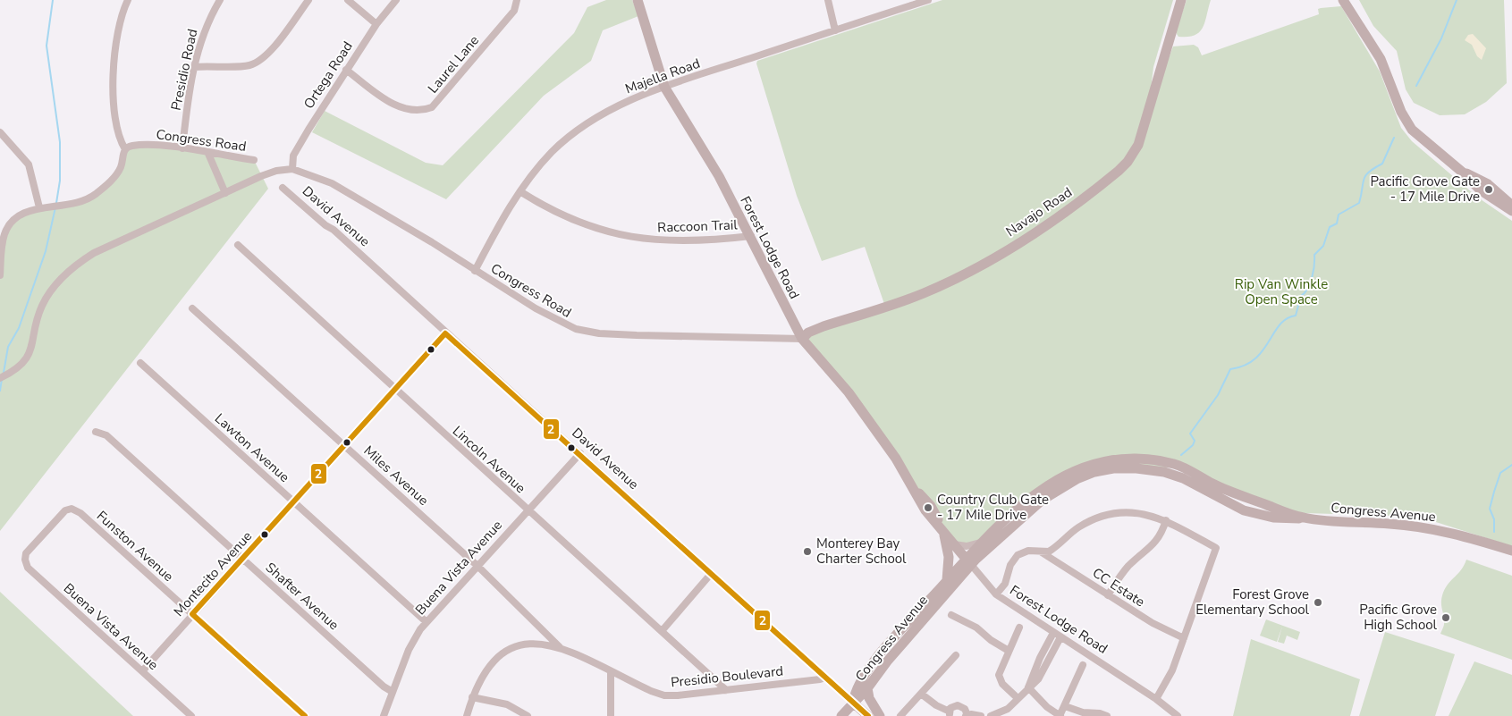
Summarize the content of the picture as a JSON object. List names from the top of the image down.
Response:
{
  "streets": {
    "street": [
      "Laurel Lane",
      "Presidio Road",
      "Ortega Road",
      "Majella Road",
      "Congress Road",
      "Navajo Road",
      "David Avenue",
      "Raccoon Trail",
      "Forest Lodge Road",
      "Lawton Avenue",
      "Lincoln Avenue",
      "Miles Avenue",
      "Congress Avenue",
      "Funston Avenue",
      "Buena Vista Avenue",
      "Montecito Avenue",
      "CC Estate",
      "Shafter Avenue",
      "Presidio Boulevard"
    ]
  },
  "crossings": [
    ["Laurel Lane", "Ortega Road"],
    ["Presidio Road", "Congress Road"],
    ["Ortega Road", "Congress Road"],
    ["Majella Road", "Congress Road"],
    ["Majella Road", "Raccoon Trail"],
    ["Majella Road", "Forest Lodge Road"],
    ["Congress Road", "Navajo Road"],
    ["Congress Road", "Forest Lodge Road"],
    ["Navajo Road", "Forest Lodge Road"],
    ["David Avenue", "Congress Avenue"],
    ["David Avenue", "Buena Vista Avenue"],
    ["David Avenue", "Montecito Avenue"],
    ["David Avenue", "Presidio Boulevard"],
    ["Raccoon Trail", "Forest Lodge Road"],
    ["Forest Lodge Road", "Congress Avenue"],
    ["Lawton Avenue", "Buena Vista Avenue"],
    ["Lawton Avenue", "Montecito Avenue"],
    ["Lincoln Avenue", "Buena Vista Avenue"],
    ["Lincoln Avenue", "Montecito Avenue"],
    ["Lincoln Avenue", "Presidio Boulevard"],
    ["Miles Avenue", "Buena Vista Avenue"],
    ["Miles Avenue", "Montecito Avenue"],
    ["Miles Avenue", "Presidio Boulevard"],
    ["Funston Avenue", "Buena Vista Avenue"],
    ["Funston Avenue", "Montecito Avenue"],
    ["Buena Vista Avenue", "Montecito Avenue"],
    ["Buena Vista Avenue", "Shafter Avenue"],
    ["Montecito Avenue", "Shafter Avenue"]
  ],
  "parks": ["Rip Van Winkle Open Space"],
  "places": [
    "Pacific Grove Gate - 17 Mile Drive",
    "Country Club Gate - 17 Mile Drive",
    "Monterey Bay Charter School",
    "Forest Grove Elementary School",
    "Pacific Grove High School"
  ],
  "lines": ["transit line 2"]
}
